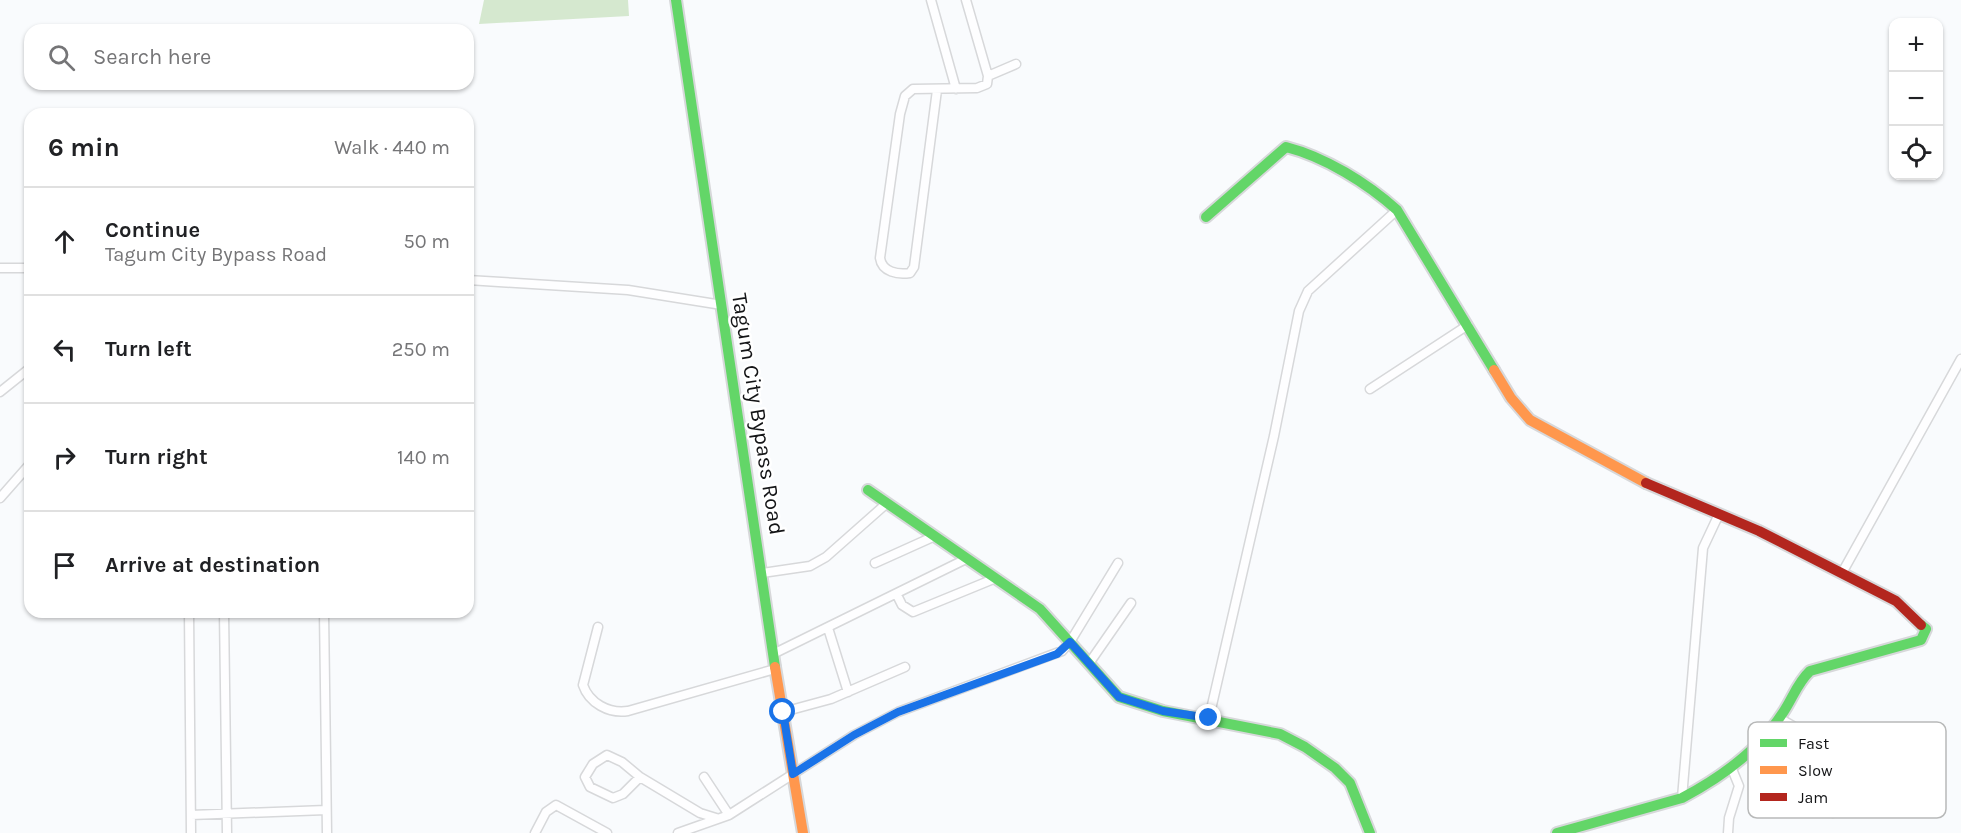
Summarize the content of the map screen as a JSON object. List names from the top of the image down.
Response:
{
  "streets": {
    "street": ["Tagum City Bypass Road"]
  },
  "legend": ["Fast", "Slow", "Jam"],
  "page": {
    "map_buttons": ["+", "−"],
    "search": "Search here",
    "heading": ["6 min", "Walk · 440 m"],
    "list": [
      ["Continue", "Tagum City Bypass Road", "50 m"],
      ["Turn left", "250 m"],
      ["Turn right", "140 m"],
      "Arrive at destination"
    ]
  }
}
